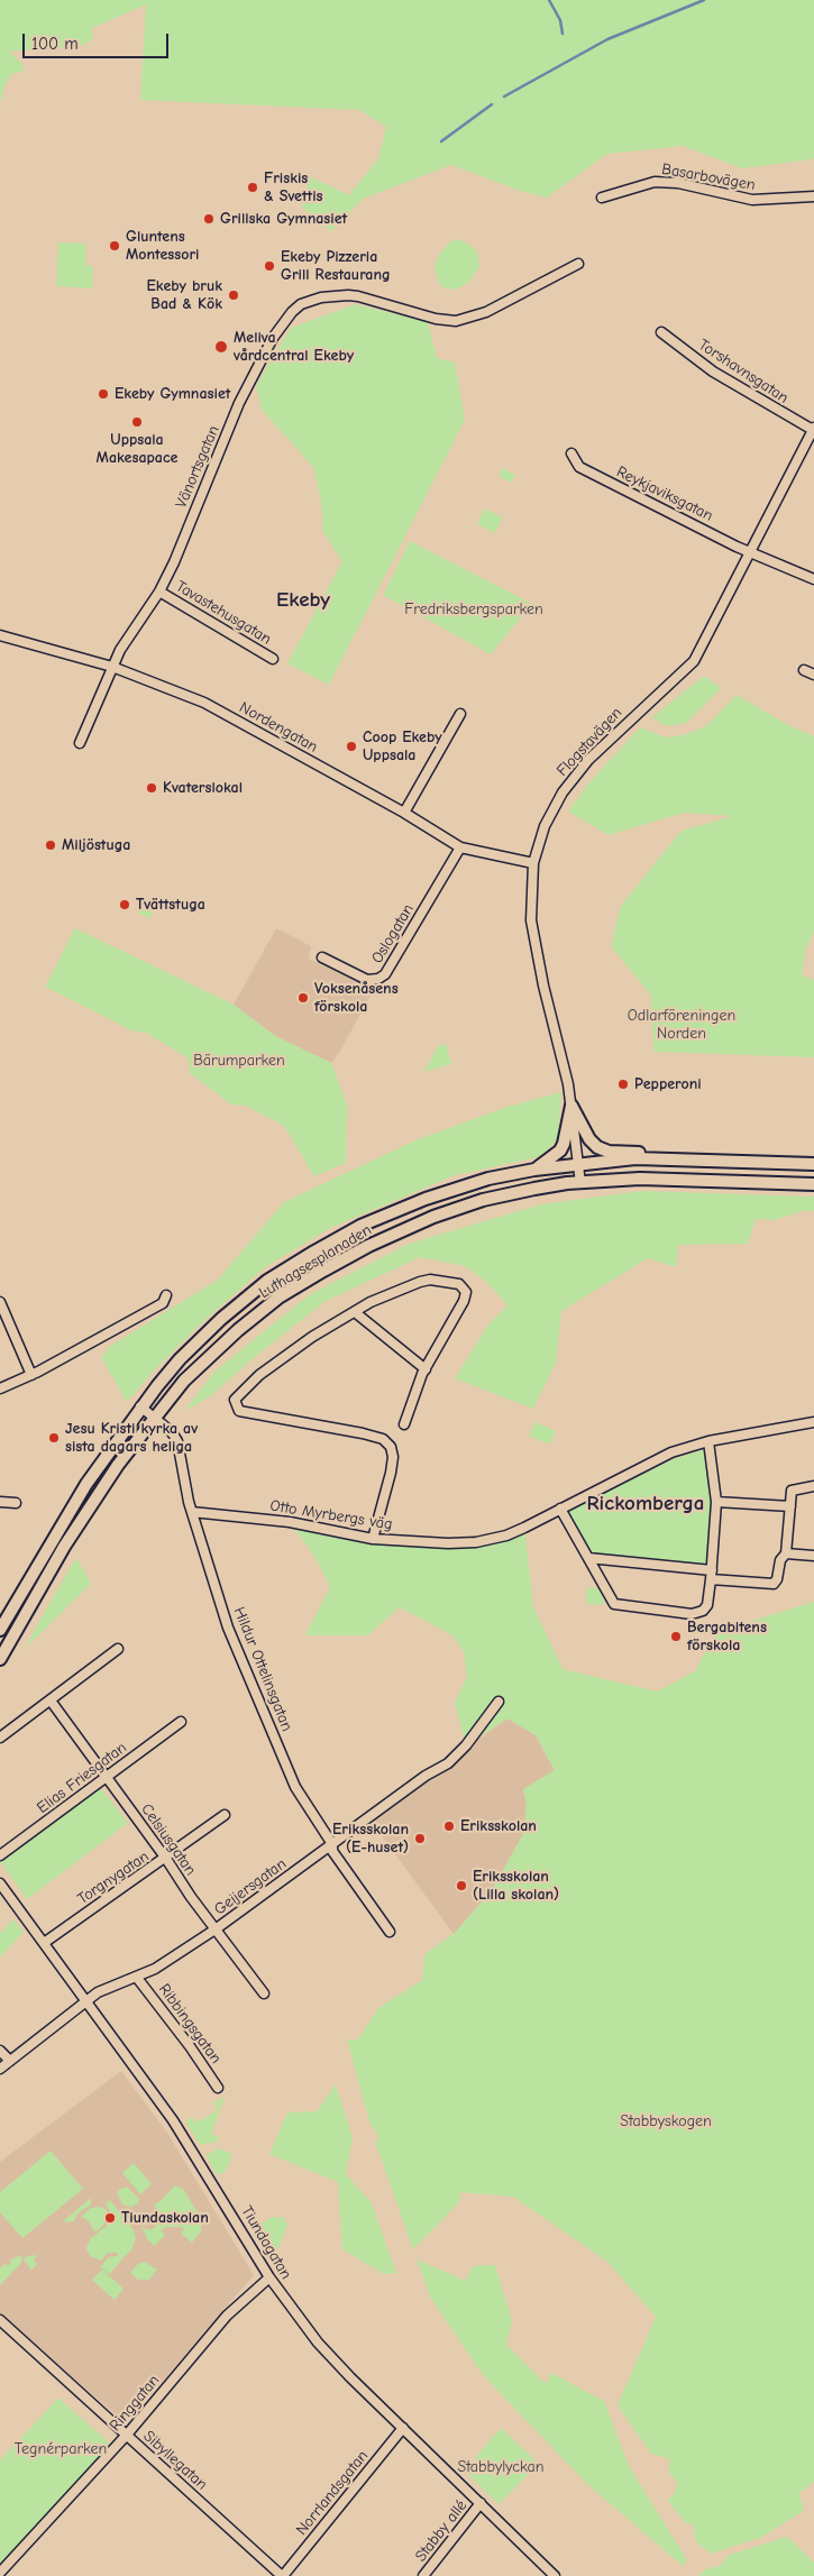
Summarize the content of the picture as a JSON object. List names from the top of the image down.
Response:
{
  "streets": {
    "main road": ["Luthagsesplanaden"],
    "street": [
      "Basarbovägen",
      "Torshavnsgatan",
      "Vänortsgatan",
      "Reykjaviksgatan",
      "Tavastehusgatan",
      "Nordengatan",
      "Flogstavägen",
      "Oslogatan",
      "Otto Myrbergs väg",
      "Hildur Ottelinsgatan",
      "Elias Friesgatan",
      "Celsiusgatan",
      "Torgnygatan",
      "Geijersgatan",
      "Ribbingsgatan",
      "Tiundagatan",
      "Ringgatan",
      "Sibyllegatan",
      "Norrlandsgatan",
      "Stabby allé"
    ]
  },
  "crossings": [
    ["Torshavnsgatan", "Flogstavägen"],
    ["Vänortsgatan", "Tavastehusgatan"],
    ["Vänortsgatan", "Nordengatan"],
    ["Reykjaviksgatan", "Flogstavägen"],
    ["Nordengatan", "Flogstavägen"],
    ["Nordengatan", "Oslogatan"],
    ["Flogstavägen", "Luthagsesplanaden"],
    ["Luthagsesplanaden", "Hildur Ottelinsgatan"],
    ["Otto Myrbergs väg", "Hildur Ottelinsgatan"],
    ["Hildur Ottelinsgatan", "Geijersgatan"],
    ["Elias Friesgatan", "Celsiusgatan"],
    ["Celsiusgatan", "Torgnygatan"],
    ["Celsiusgatan", "Geijersgatan"],
    ["Torgnygatan", "Tiundagatan"],
    ["Geijersgatan", "Ribbingsgatan"],
    ["Geijersgatan", "Tiundagatan"],
    ["Tiundagatan", "Ringgatan"],
    ["Tiundagatan", "Norrlandsgatan"],
    ["Tiundagatan", "Stabby allé"],
    ["Ringgatan", "Sibyllegatan"],
    ["Sibyllegatan", "Norrlandsgatan"]
  ],
  "districts": ["Ekeby", "Rickomberga"],
  "parks": [
    "Fredriksbergsparken",
    "Odlarföreningen Norden",
    "Bärumparken",
    "Stabbyskogen",
    "Tegnérparken",
    "Stabbylyckan"
  ],
  "places": [
    "Friskis & Svettis",
    "Grillska Gymnasiet",
    "Gluntens Montessori",
    "Ekeby Pizzeria Grill Restaurang",
    "Ekeby bruk Bad & Kök",
    "Meliva vårdcentral Ekeby",
    "Ekeby Gymnasiet",
    "Uppsala Makesapace",
    "Coop Ekeby Uppsala",
    "Kvaterslokal",
    "Miljöstuga",
    "Tvättstuga",
    "Voksenåsens förskola",
    "Pepperoni",
    "Jesu Kristi kyrka av sista dagars heliga",
    "Bergabitens förskola",
    "Eriksskolan",
    "Eriksskolan (E-huset)",
    "Eriksskolan (Lilla skolan)",
    "Tiundaskolan"
  ],
  "scale_bar": "100 m"
}
